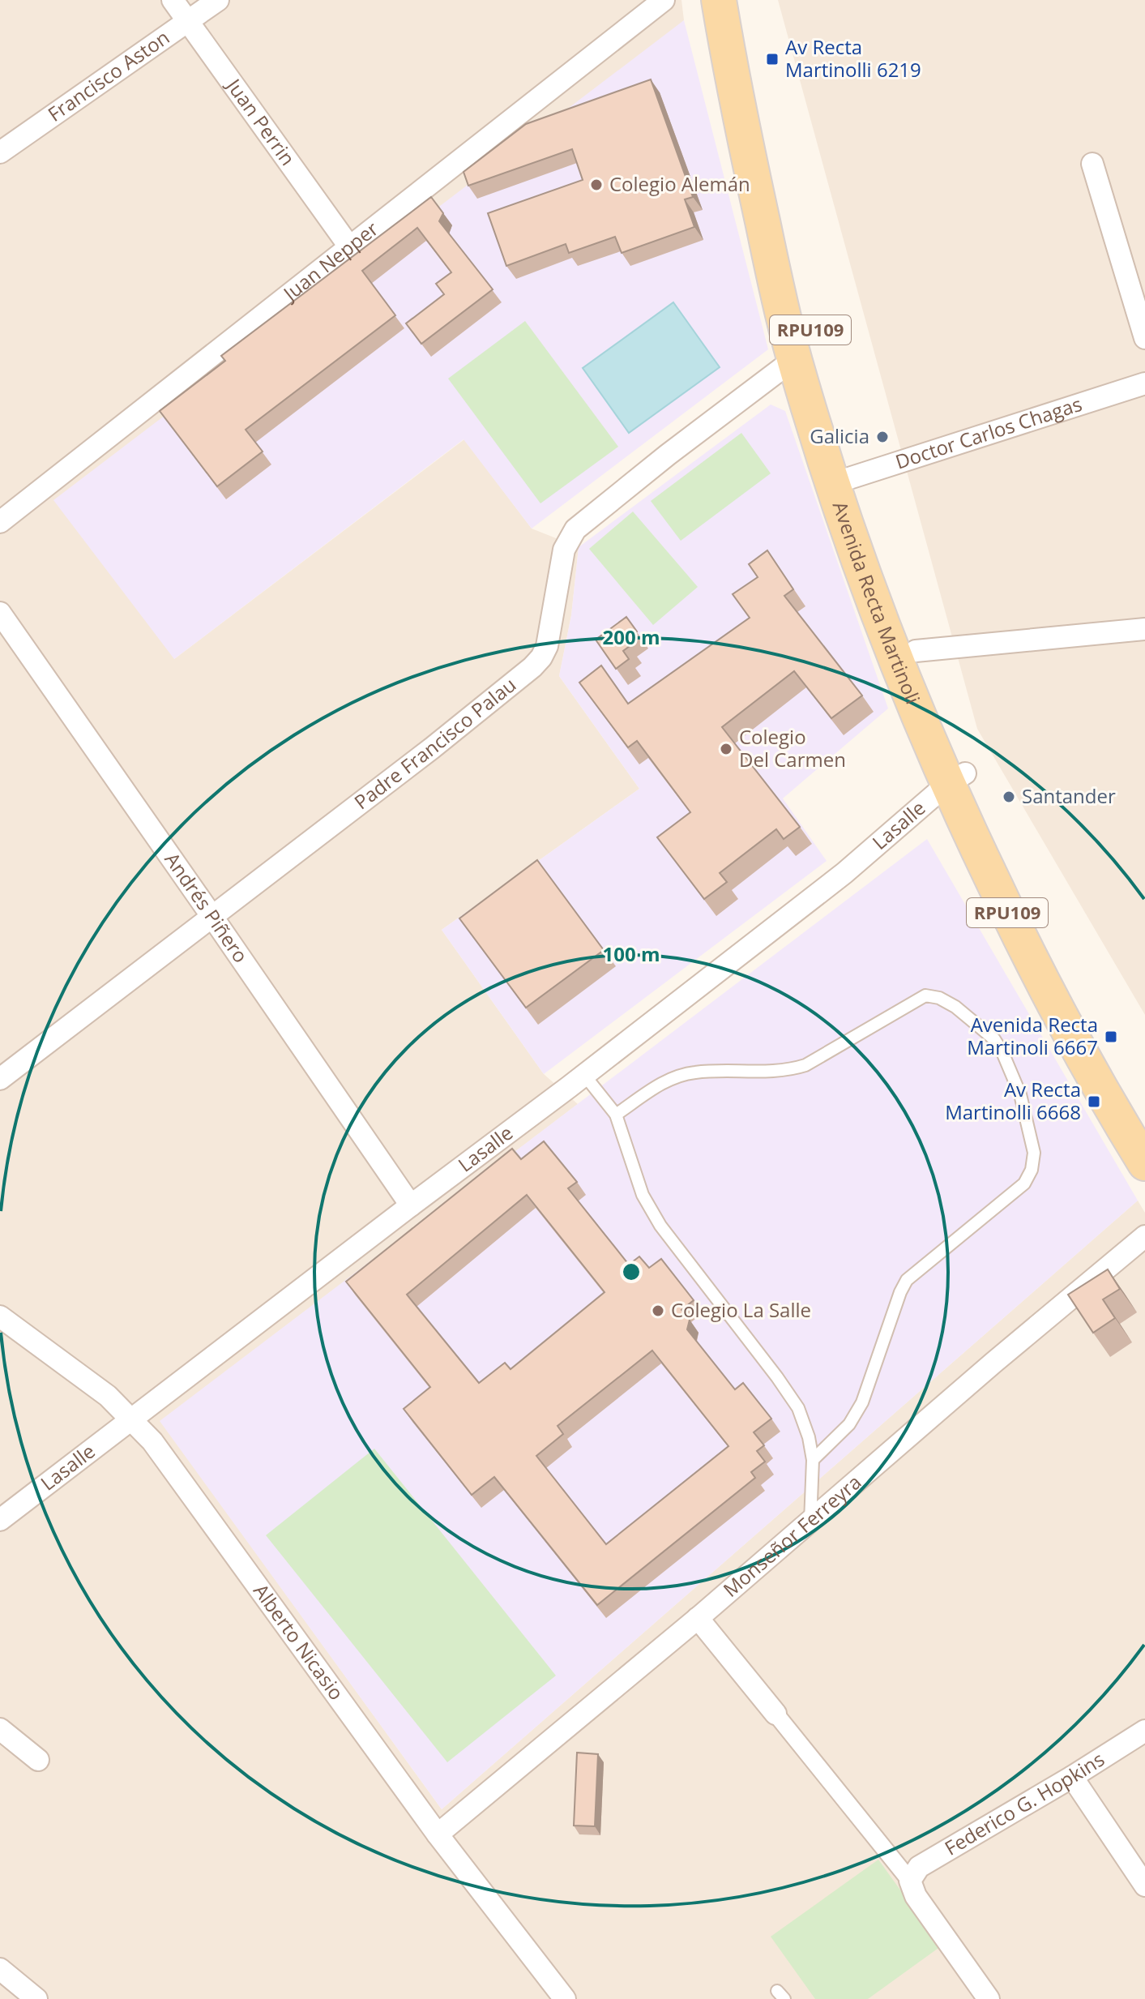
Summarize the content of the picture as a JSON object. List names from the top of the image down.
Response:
{
  "streets": {
    "main road": ["RPU109", "Avenida Recta Martinoli"],
    "street": [
      "Francisco Aston",
      "Juan Perrin",
      "Juan Nepper",
      "Doctor Carlos Chagas",
      "Padre Francisco Palau",
      "Lasalle",
      "Andrés Piñero",
      "Monseñor Ferreyra",
      "Alberto Nicasio",
      "Federico G. Hopkins"
    ]
  },
  "crossings": [
    ["Francisco Aston", "Juan Perrin"],
    ["Juan Perrin", "Juan Nepper"],
    ["Doctor Carlos Chagas", "Avenida Recta Martinoli"],
    ["Avenida Recta Martinoli", "Padre Francisco Palau"],
    ["Avenida Recta Martinoli", "Lasalle"],
    ["Padre Francisco Palau", "Andrés Piñero"],
    ["Lasalle", "Andrés Piñero"],
    ["Lasalle", "Alberto Nicasio"],
    ["Monseñor Ferreyra", "Alberto Nicasio"]
  ],
  "places": {
    "transit": ["Av Recta Martinolli 6219", "Avenida Recta Martinoli 6667", "Av Recta Martinolli 6668"],
    "other": [
      "Colegio Alemán",
      "Galicia",
      "Colegio Del Carmen",
      "Santander",
      "Colegio La Salle"
    ]
  },
  "rings": ["200 m", "100 m"]
}
